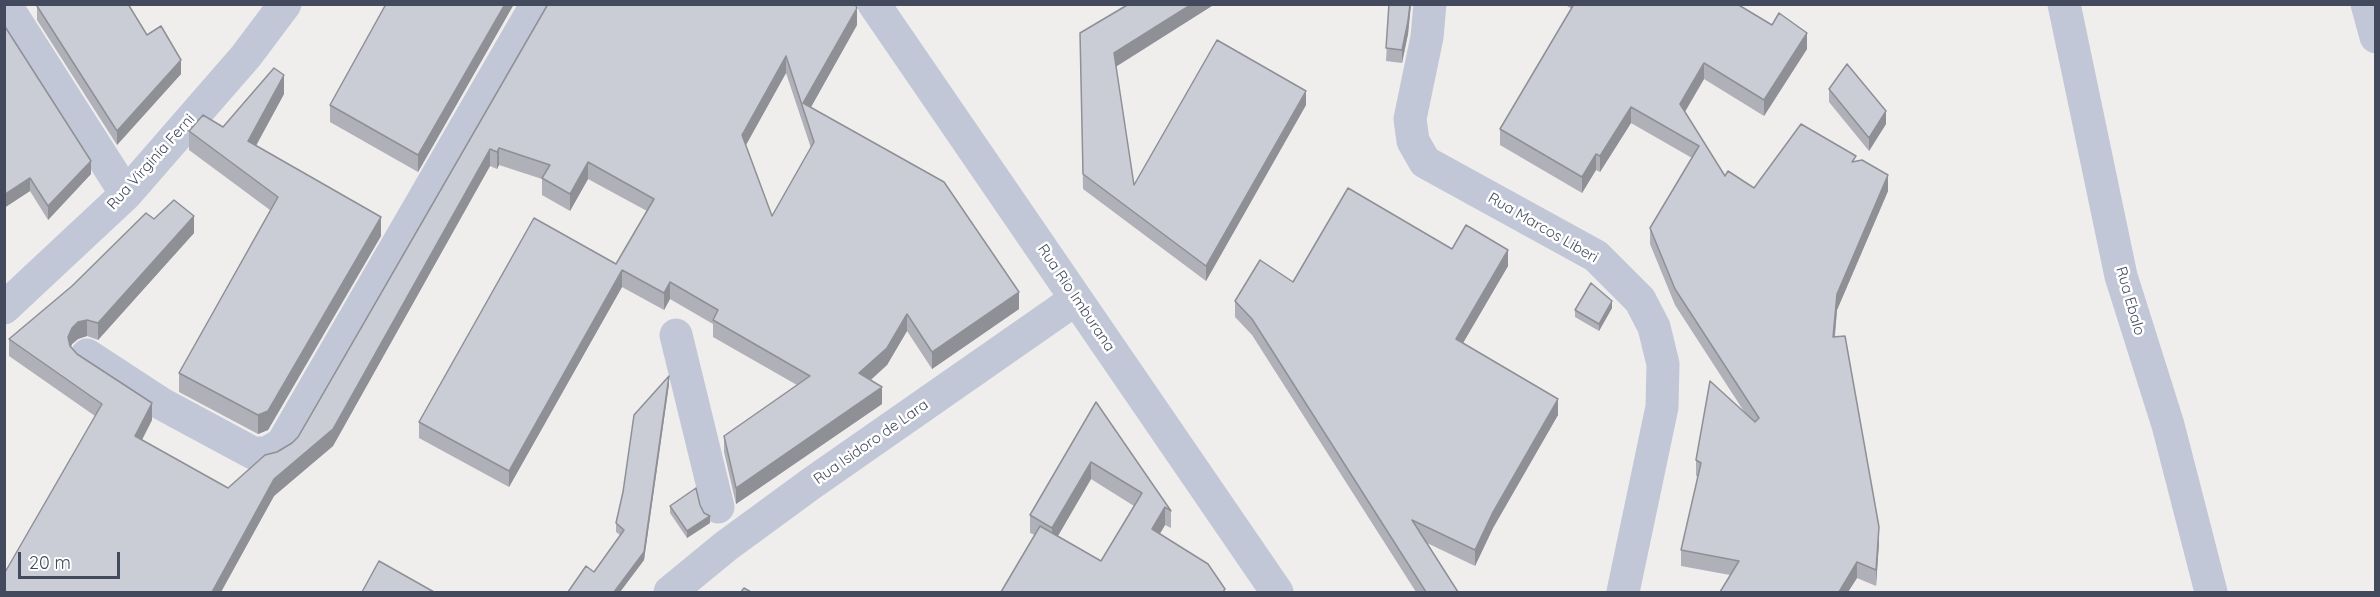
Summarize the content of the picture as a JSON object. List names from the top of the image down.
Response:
{
  "streets": {
    "street": [
      "Rua Virginía Ferni",
      "Rua Marcos Liberi",
      "Rua Rio Imburana",
      "Rua Ebalo",
      "Rua Isidoro de Lara"
    ]
  },
  "crossings": [
    ["Rua Rio Imburana", "Rua Isidoro de Lara"]
  ],
  "scale_bar": "20 m"
}
